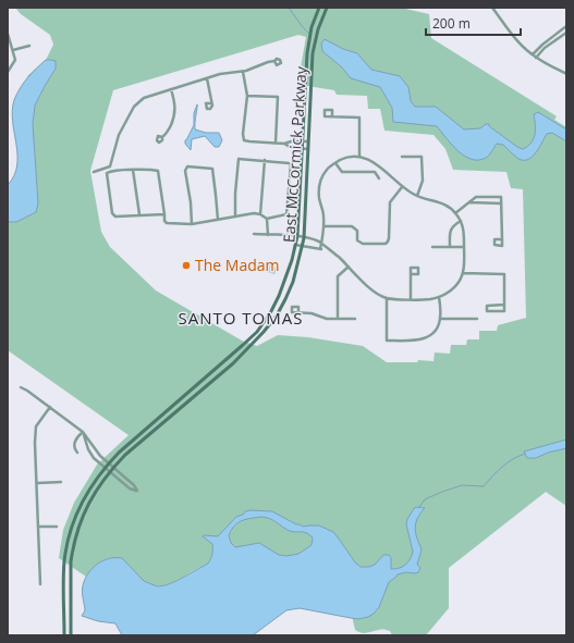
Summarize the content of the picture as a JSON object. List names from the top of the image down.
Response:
{
  "streets": {
    "main road": ["East McCormick Parkway"]
  },
  "districts": ["SANTO TOMAS"],
  "places": ["The Madam"],
  "scale_bar": "200 m"
}
